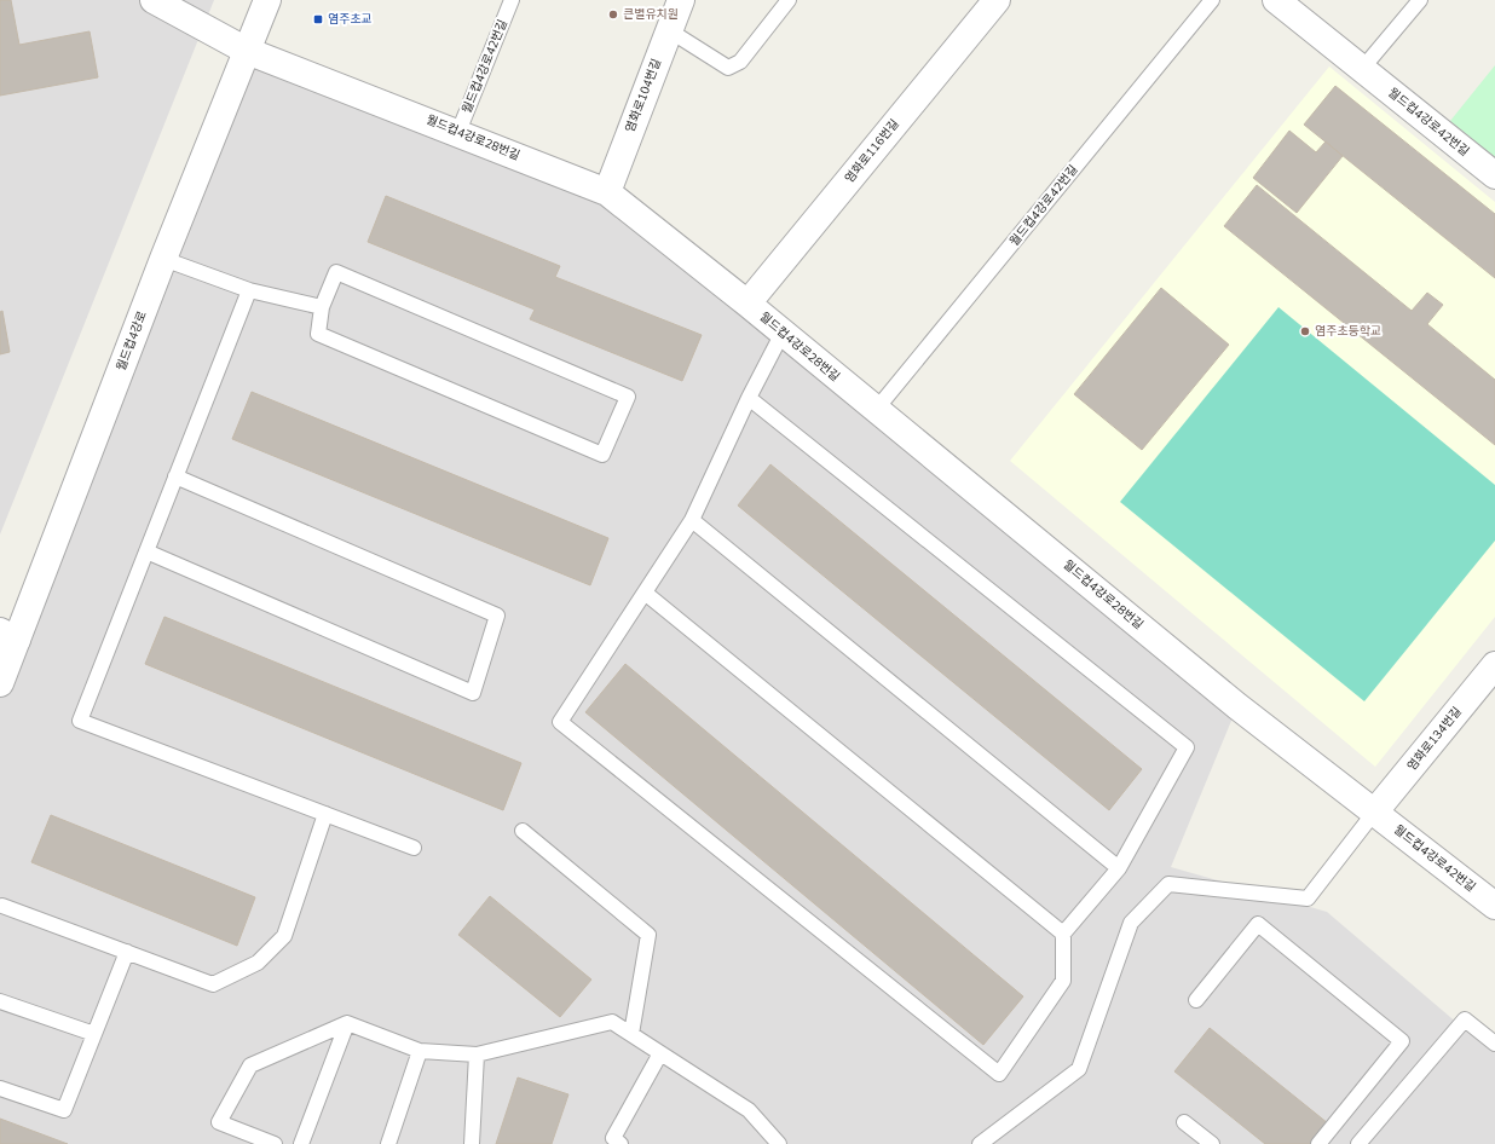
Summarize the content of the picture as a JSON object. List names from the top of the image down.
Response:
{
  "streets": {
    "street": [
      "월드컵4강로42번길",
      "염화로104번길",
      "월드컵4강로28번길",
      "염화로116번길",
      "월드컵4강로",
      "염화로134번길"
    ]
  },
  "crossings": [
    ["월드컵4강로42번길", "월드컵4강로28번길"],
    ["월드컵4강로42번길", "염화로134번길"],
    ["염화로104번길", "월드컵4강로28번길"],
    ["월드컵4강로28번길", "염화로116번길"],
    ["월드컵4강로28번길", "월드컵4강로"],
    ["월드컵4강로28번길", "염화로134번길"]
  ],
  "places": {
    "other": ["큰별유치원", "염주초등학교"],
    "transit": ["염주초교"]
  }
}
